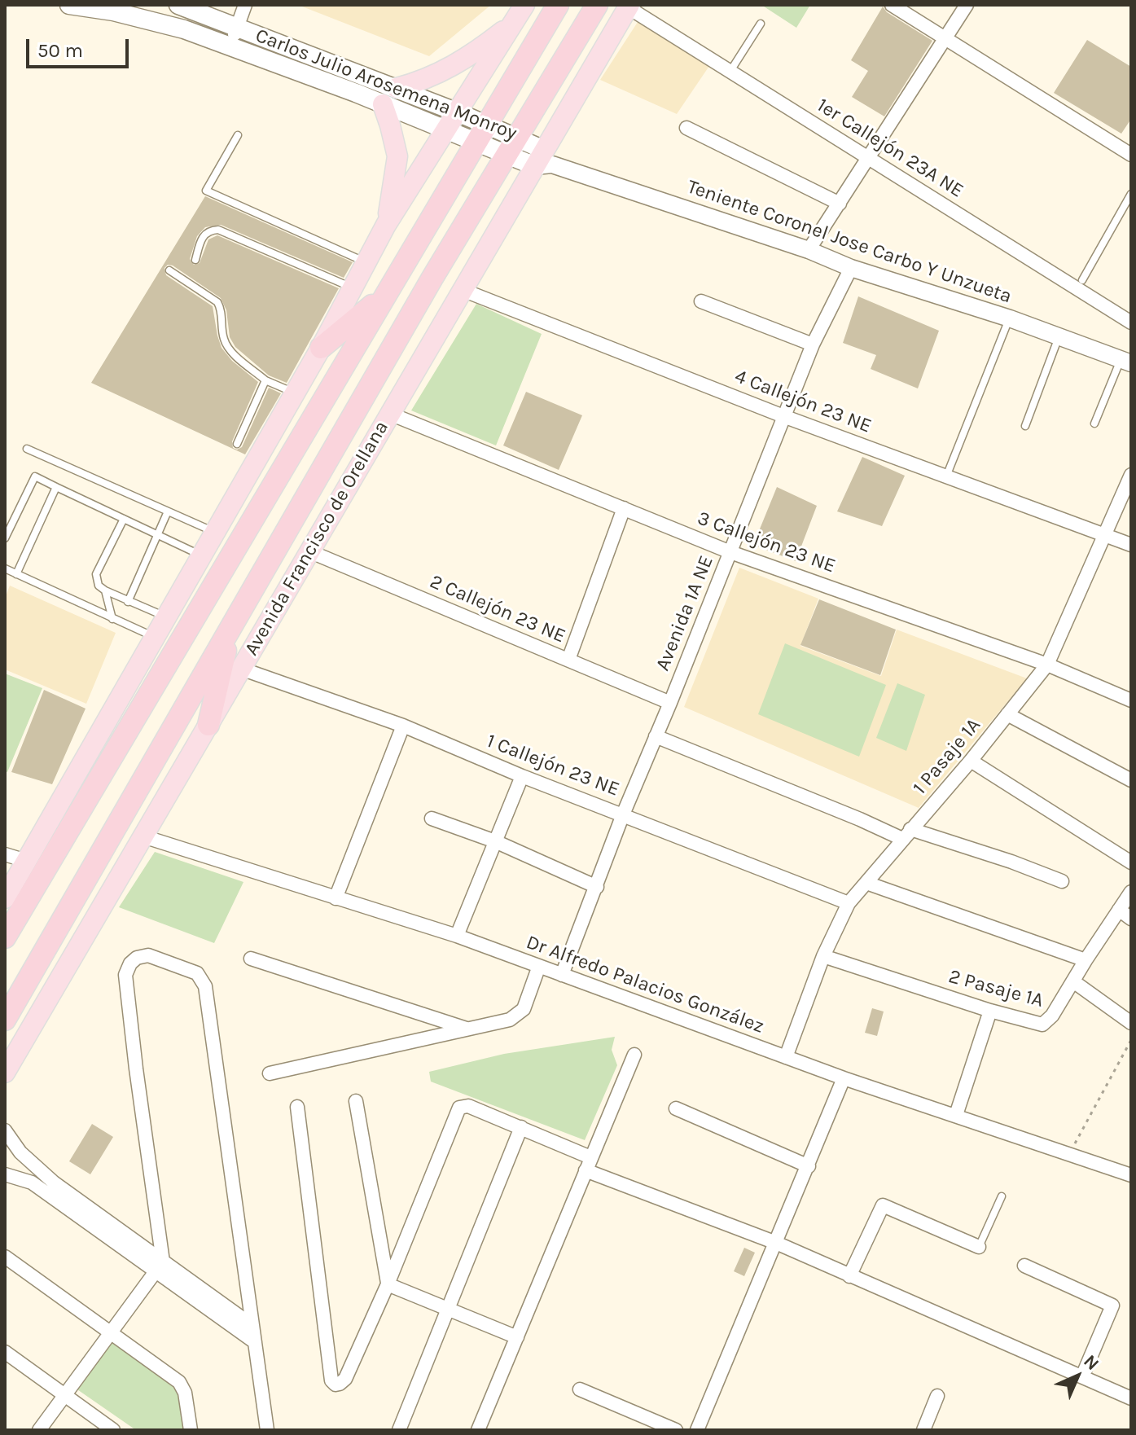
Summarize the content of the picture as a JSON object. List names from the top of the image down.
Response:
{
  "streets": {
    "highway": ["Avenida Francisco de Orellana"],
    "main road": ["Carlos Julio Arosemena Monroy"],
    "street": [
      "1er Callejón 23A NE",
      "Teniente Coronel Jose Carbo Y Unzueta",
      "4 Callejón 23 NE",
      "3 Callejón 23 NE",
      "2 Callejón 23 NE",
      "Avenida 1A NE",
      "1 Pasaje 1A",
      "1 Callejón 23 NE",
      "Dr Alfredo Palacios González",
      "2 Pasaje 1A"
    ]
  },
  "crossings": [
    ["Carlos Julio Arosemena Monroy", "Teniente Coronel Jose Carbo Y Unzueta"],
    ["Carlos Julio Arosemena Monroy", "Avenida Francisco de Orellana"],
    ["1er Callejón 23A NE", "Avenida Francisco de Orellana"],
    ["Teniente Coronel Jose Carbo Y Unzueta", "Avenida Francisco de Orellana"],
    ["Teniente Coronel Jose Carbo Y Unzueta", "Avenida 1A NE"],
    ["4 Callejón 23 NE", "Avenida Francisco de Orellana"],
    ["4 Callejón 23 NE", "Avenida 1A NE"],
    ["4 Callejón 23 NE", "1 Pasaje 1A"],
    ["Avenida Francisco de Orellana", "3 Callejón 23 NE"],
    ["Avenida Francisco de Orellana", "2 Callejón 23 NE"],
    ["Avenida Francisco de Orellana", "1 Callejón 23 NE"],
    ["Avenida Francisco de Orellana", "Dr Alfredo Palacios González"],
    ["3 Callejón 23 NE", "Avenida 1A NE"],
    ["3 Callejón 23 NE", "1 Pasaje 1A"],
    ["2 Callejón 23 NE", "Avenida 1A NE"],
    ["Avenida 1A NE", "1 Callejón 23 NE"],
    ["Avenida 1A NE", "Dr Alfredo Palacios González"],
    ["1 Pasaje 1A", "1 Callejón 23 NE"],
    ["1 Pasaje 1A", "Dr Alfredo Palacios González"],
    ["1 Pasaje 1A", "2 Pasaje 1A"]
  ],
  "scale_bar": "50 m",
  "north": "top right"
}
